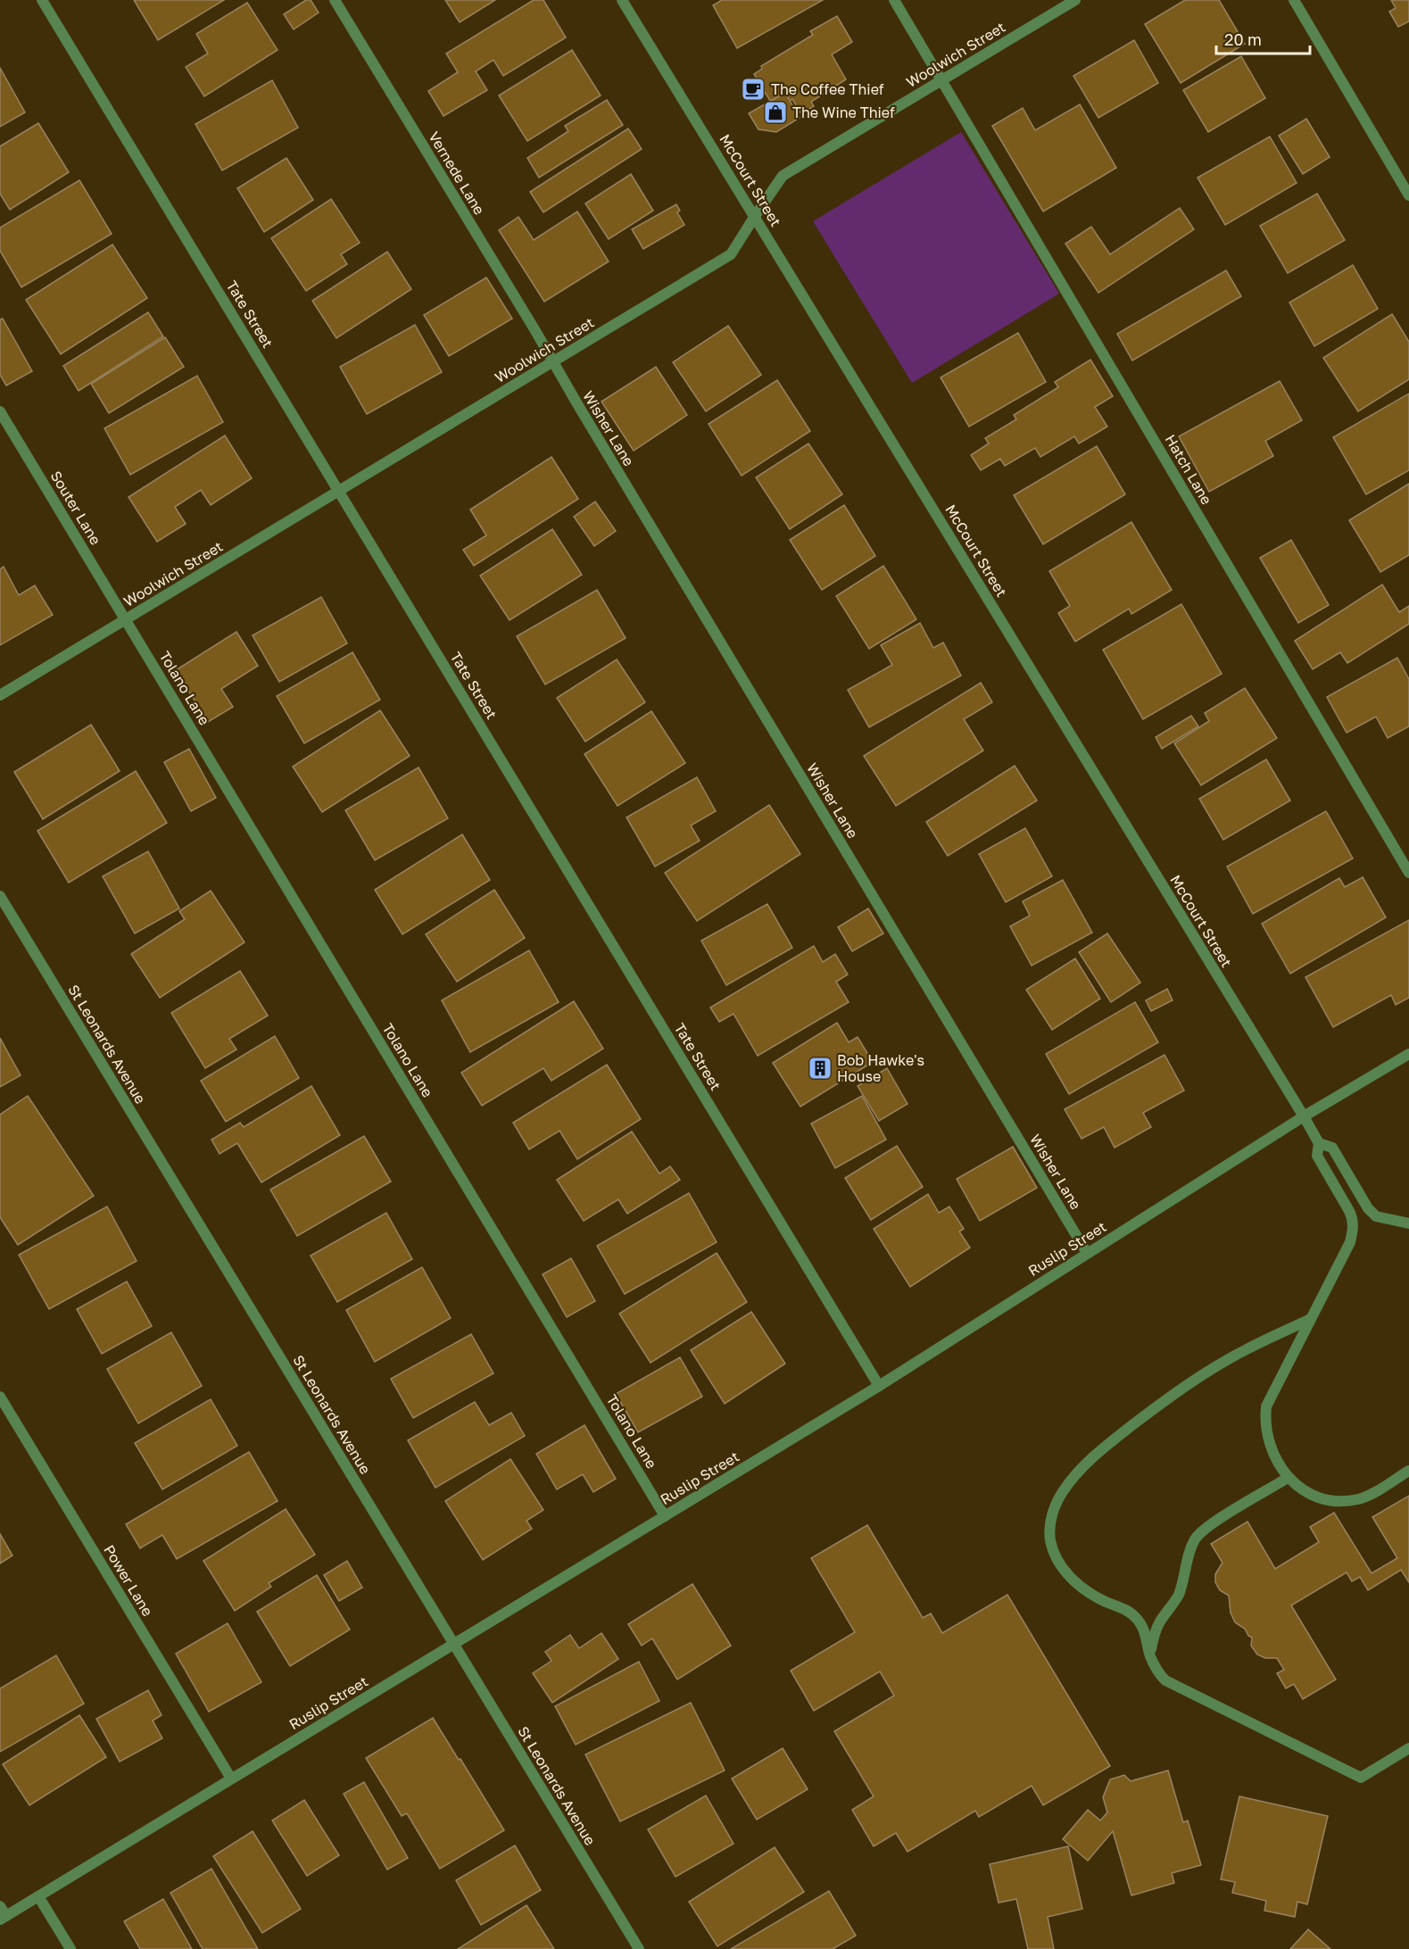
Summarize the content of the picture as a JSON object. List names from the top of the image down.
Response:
{
  "streets": {
    "street": [
      "Woolwich Street",
      "Vernede Lane",
      "McCourt Street",
      "Tate Street",
      "Wisher Lane",
      "Hatch Lane",
      "Souter Lane",
      "Tolano Lane",
      "St Leonards Avenue",
      "Ruslip Street",
      "Power Lane"
    ]
  },
  "crossings": [
    ["Woolwich Street", "Vernede Lane"],
    ["Woolwich Street", "McCourt Street"],
    ["Woolwich Street", "Tate Street"],
    ["Woolwich Street", "Wisher Lane"],
    ["Woolwich Street", "Hatch Lane"],
    ["Woolwich Street", "Souter Lane"],
    ["Woolwich Street", "Tolano Lane"],
    ["Vernede Lane", "Wisher Lane"],
    ["McCourt Street", "Ruslip Street"],
    ["Tate Street", "Ruslip Street"],
    ["Wisher Lane", "Ruslip Street"],
    ["Souter Lane", "Tolano Lane"],
    ["Tolano Lane", "Ruslip Street"],
    ["St Leonards Avenue", "Ruslip Street"],
    ["Ruslip Street", "Power Lane"]
  ],
  "places": {
    "cafe": ["The Coffee Thief"],
    "shop": ["The Wine Thief"],
    "building": ["Bob Hawke's House"]
  },
  "scale_bar": "20 m"
}
